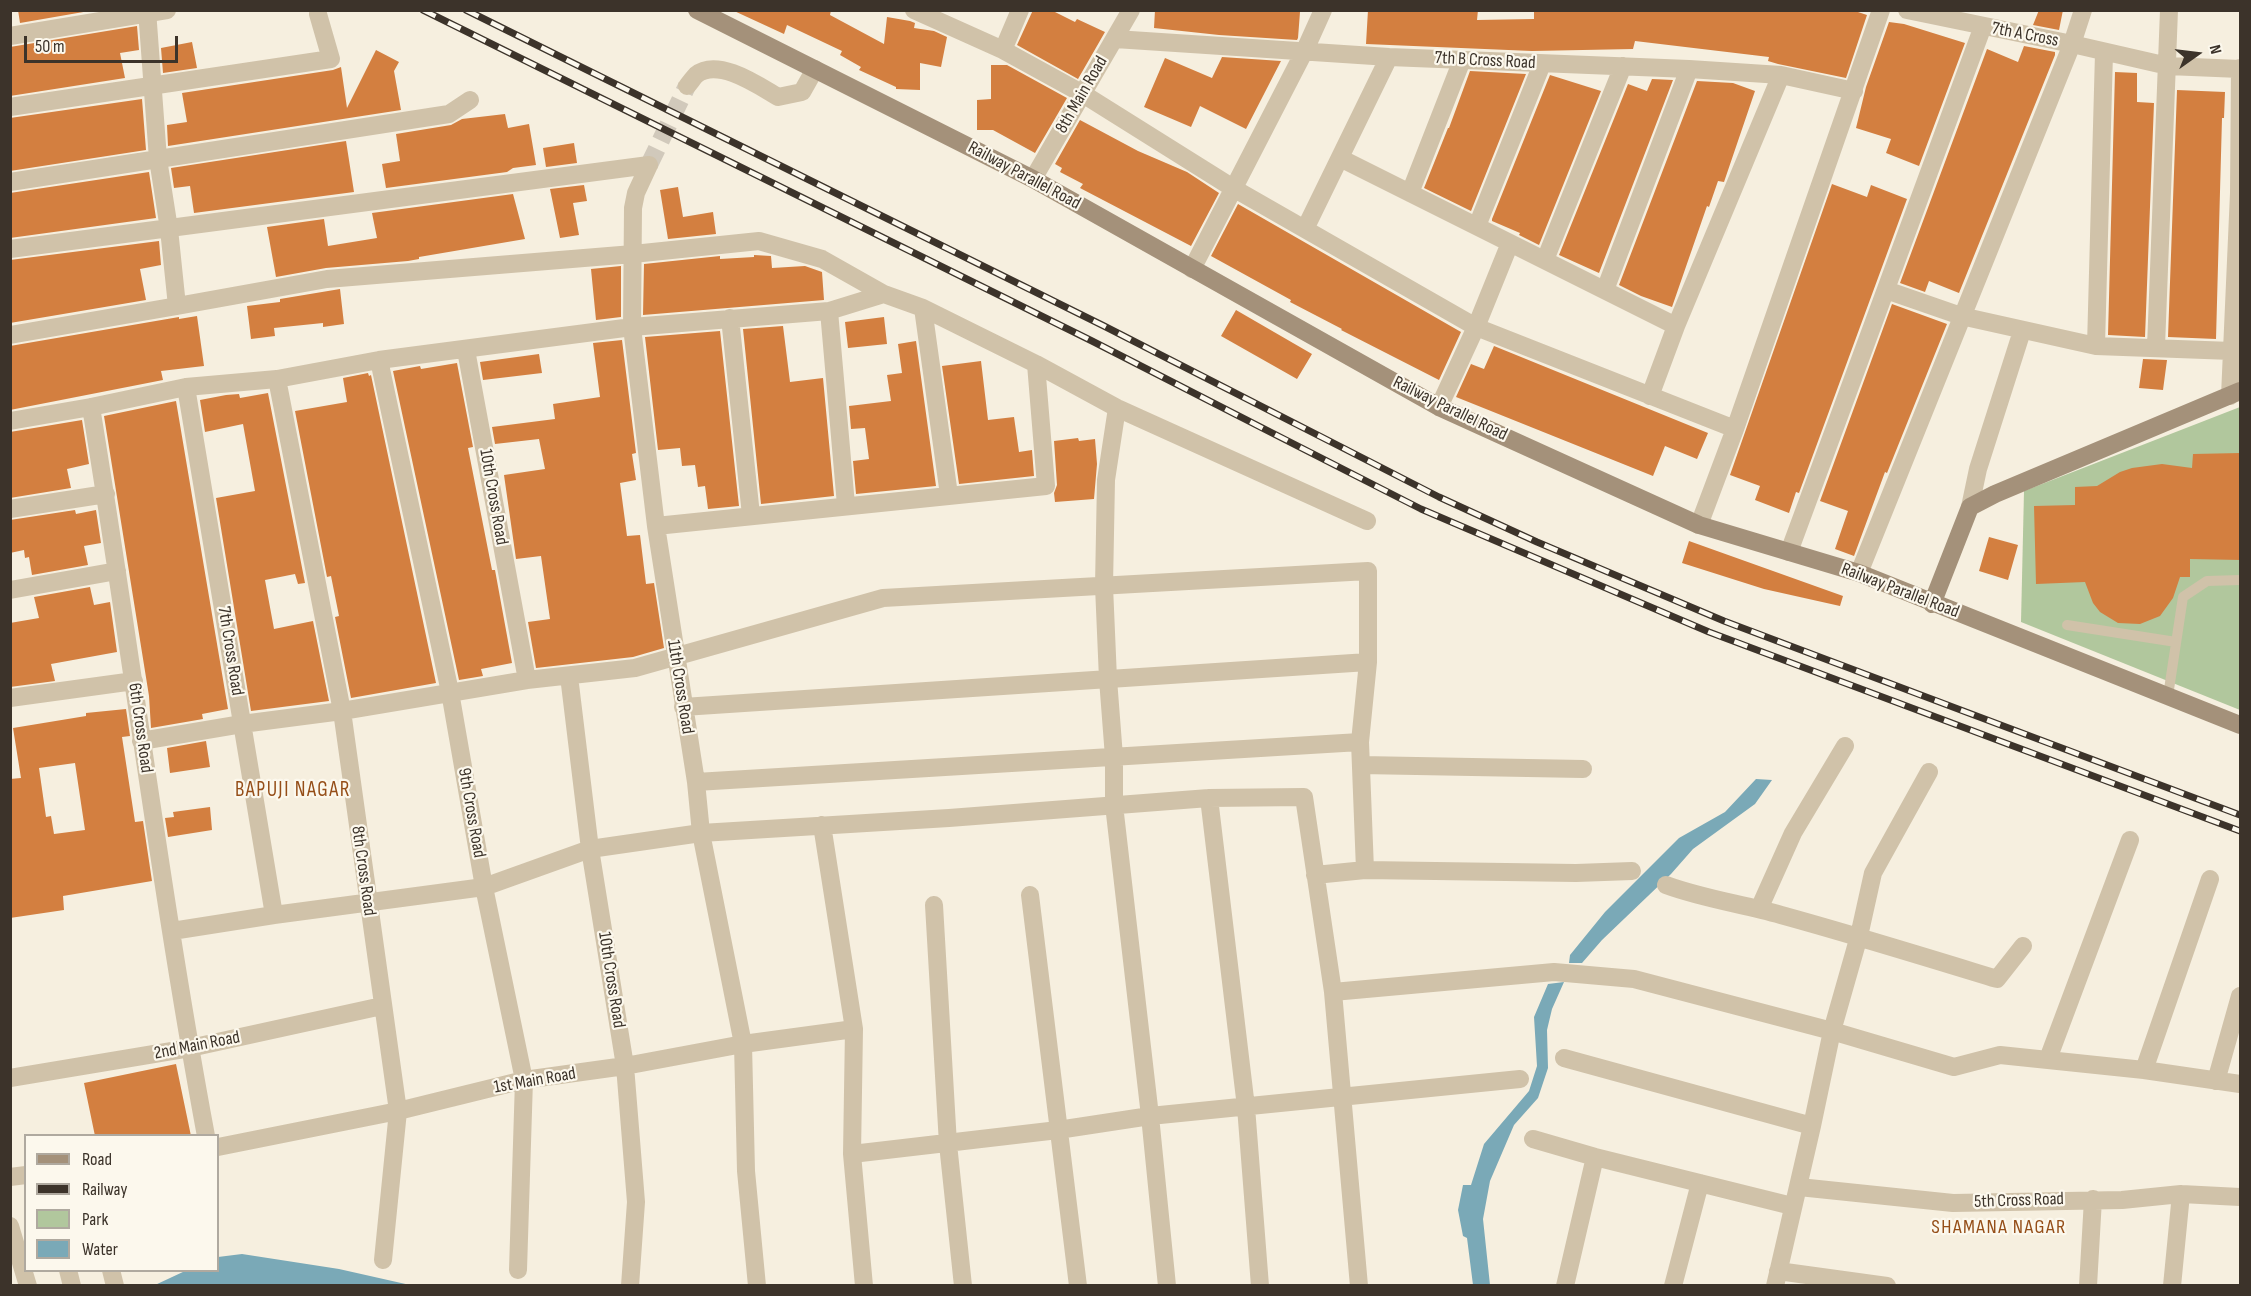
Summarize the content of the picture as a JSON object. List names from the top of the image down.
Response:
{
  "streets": {
    "street": [
      "7th A Cross",
      "7th B Cross Road",
      "8th Main Road",
      "Railway Parallel Road",
      "10th Cross Road",
      "7th Cross Road",
      "11th Cross Road",
      "6th Cross Road",
      "9th Cross Road",
      "8th Cross Road",
      "2nd Main Road",
      "1st Main Road",
      "5th Cross Road"
    ]
  },
  "crossings": [
    ["7th B Cross Road", "8th Main Road"],
    ["8th Main Road", "Railway Parallel Road"],
    ["10th Cross Road", "1st Main Road"],
    ["11th Cross Road", "1st Main Road"],
    ["6th Cross Road", "2nd Main Road"],
    ["9th Cross Road", "1st Main Road"],
    ["8th Cross Road", "2nd Main Road"],
    ["8th Cross Road", "1st Main Road"]
  ],
  "districts": ["BAPUJI NAGAR", "SHAMANA NAGAR"],
  "legend": [
    "Road",
    "Railway",
    "Park",
    "Water"
  ],
  "scale_bar": "50 m",
  "north": "right"
}
